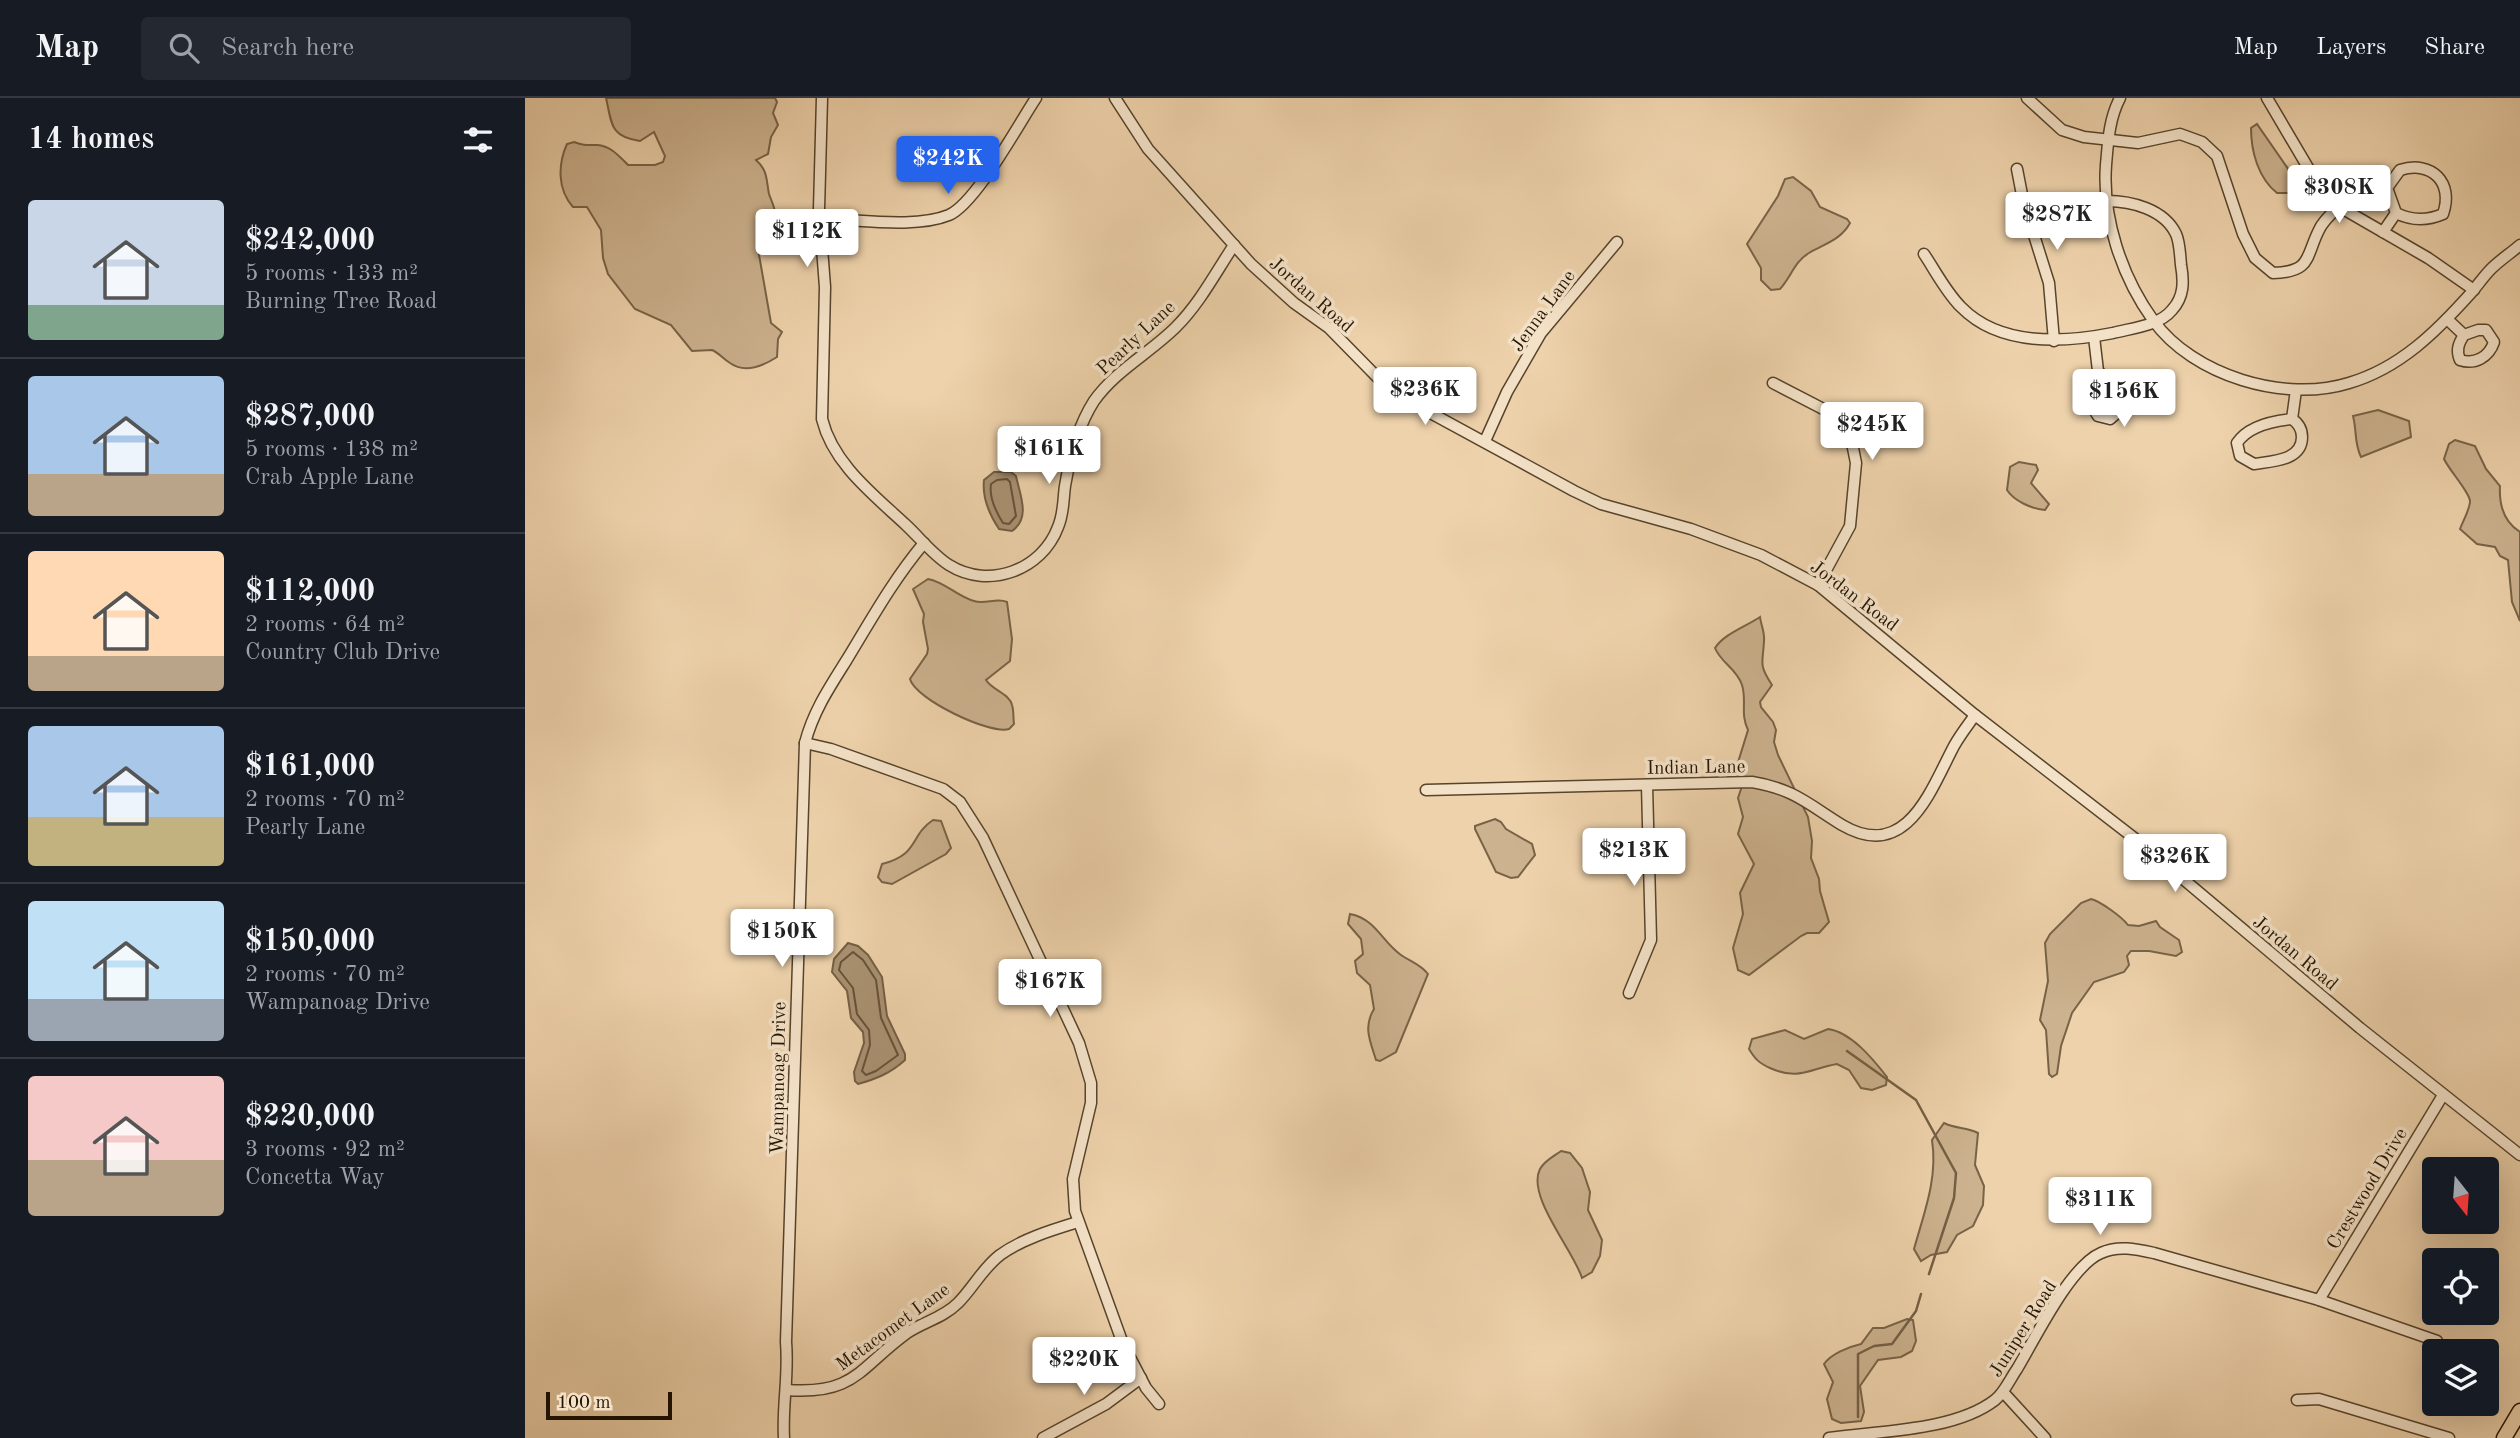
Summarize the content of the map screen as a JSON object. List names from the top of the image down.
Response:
{
  "streets": {
    "street": [
      "Jordan Road",
      "Jenna Lane",
      "Pearly Lane",
      "Indian Lane",
      "Wampanoag Drive",
      "Crestwood Drive",
      "Metacomet Lane",
      "Juniper Road"
    ]
  },
  "crossings": [
    ["Jordan Road", "Jenna Lane"],
    ["Jordan Road", "Pearly Lane"],
    ["Jordan Road", "Indian Lane"],
    ["Jordan Road", "Crestwood Drive"],
    ["Pearly Lane", "Wampanoag Drive"],
    ["Wampanoag Drive", "Metacomet Lane"],
    ["Crestwood Drive", "Juniper Road"]
  ],
  "scale_bar": "100 m",
  "north": "bottom",
  "page": {
    "header": "Map",
    "search": "Search here",
    "nav": ["Map", "Layers", "Share"],
    "heading": "14 homes",
    "price": [
      "$242K",
      "$308K",
      "$287K",
      "$112K",
      "$236K",
      "$156K",
      "$245K",
      "$161K",
      "$213K",
      "$326K",
      "$150K",
      "$167K",
      "$311K",
      "$220K"
    ],
    "list": [
      {
        "name": "$242,000",
        "note": "5 rooms · 133 m² · Burning Tree Road"
      },
      {
        "name": "$287,000",
        "note": "5 rooms · 138 m² · Crab Apple Lane"
      },
      {
        "name": "$112,000",
        "note": "2 rooms · 64 m² · Country Club Drive"
      },
      {
        "name": "$161,000",
        "note": "2 rooms · 70 m² · Pearly Lane"
      },
      {
        "name": "$150,000",
        "note": "2 rooms · 70 m² · Wampanoag Drive"
      },
      {
        "name": "$220,000",
        "note": "3 rooms · 92 m² · Concetta Way"
      }
    ],
    "scale": "100 m"
  }
}
